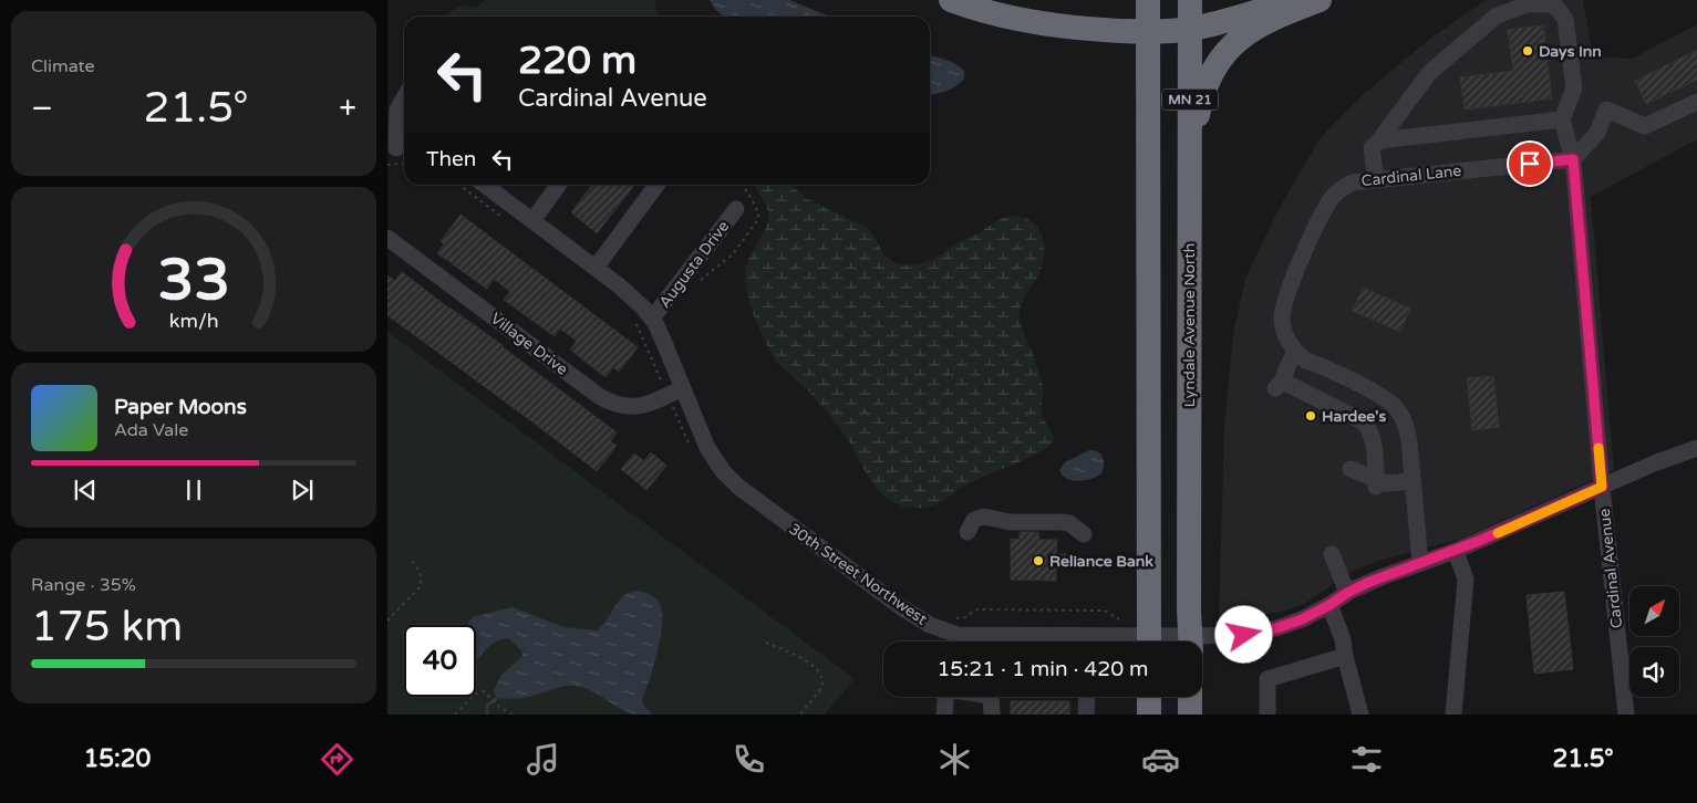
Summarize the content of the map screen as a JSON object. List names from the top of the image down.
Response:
{
  "streets": {
    "highway": ["MN 21", "Lyndale Avenue North"],
    "street": [
      "Cardinal Lane",
      "Augusta Drive",
      "Village Drive",
      "Cardinal Avenue",
      "30th Street Northwest"
    ]
  },
  "crossings": [
    ["Cardinal Lane", "Cardinal Avenue"],
    ["Cardinal Lane", "30th Street Northwest"],
    ["Augusta Drive", "30th Street Northwest"],
    ["Village Drive", "30th Street Northwest"],
    ["Cardinal Avenue", "30th Street Northwest"]
  ],
  "places": ["Days Inn", "Hardee's", "Reliance Bank"],
  "north": "top right",
  "page": {
    "tile": [
      "Climate",
      ["Range · 35%", "175 km"]
    ],
    "turn": ["220 m", "Cardinal Avenue"],
    "heat": ["−", "21.5°", "+"],
    "then": "Then",
    "song": ["Paper Moons", "Ada Vale"],
    "limit": "40",
    "trip": "15:21 · 1 min · 420 m",
    "tabs": ["15:20", "21.5°"],
    "gauge": ["33", "km/h"]
  }
}
